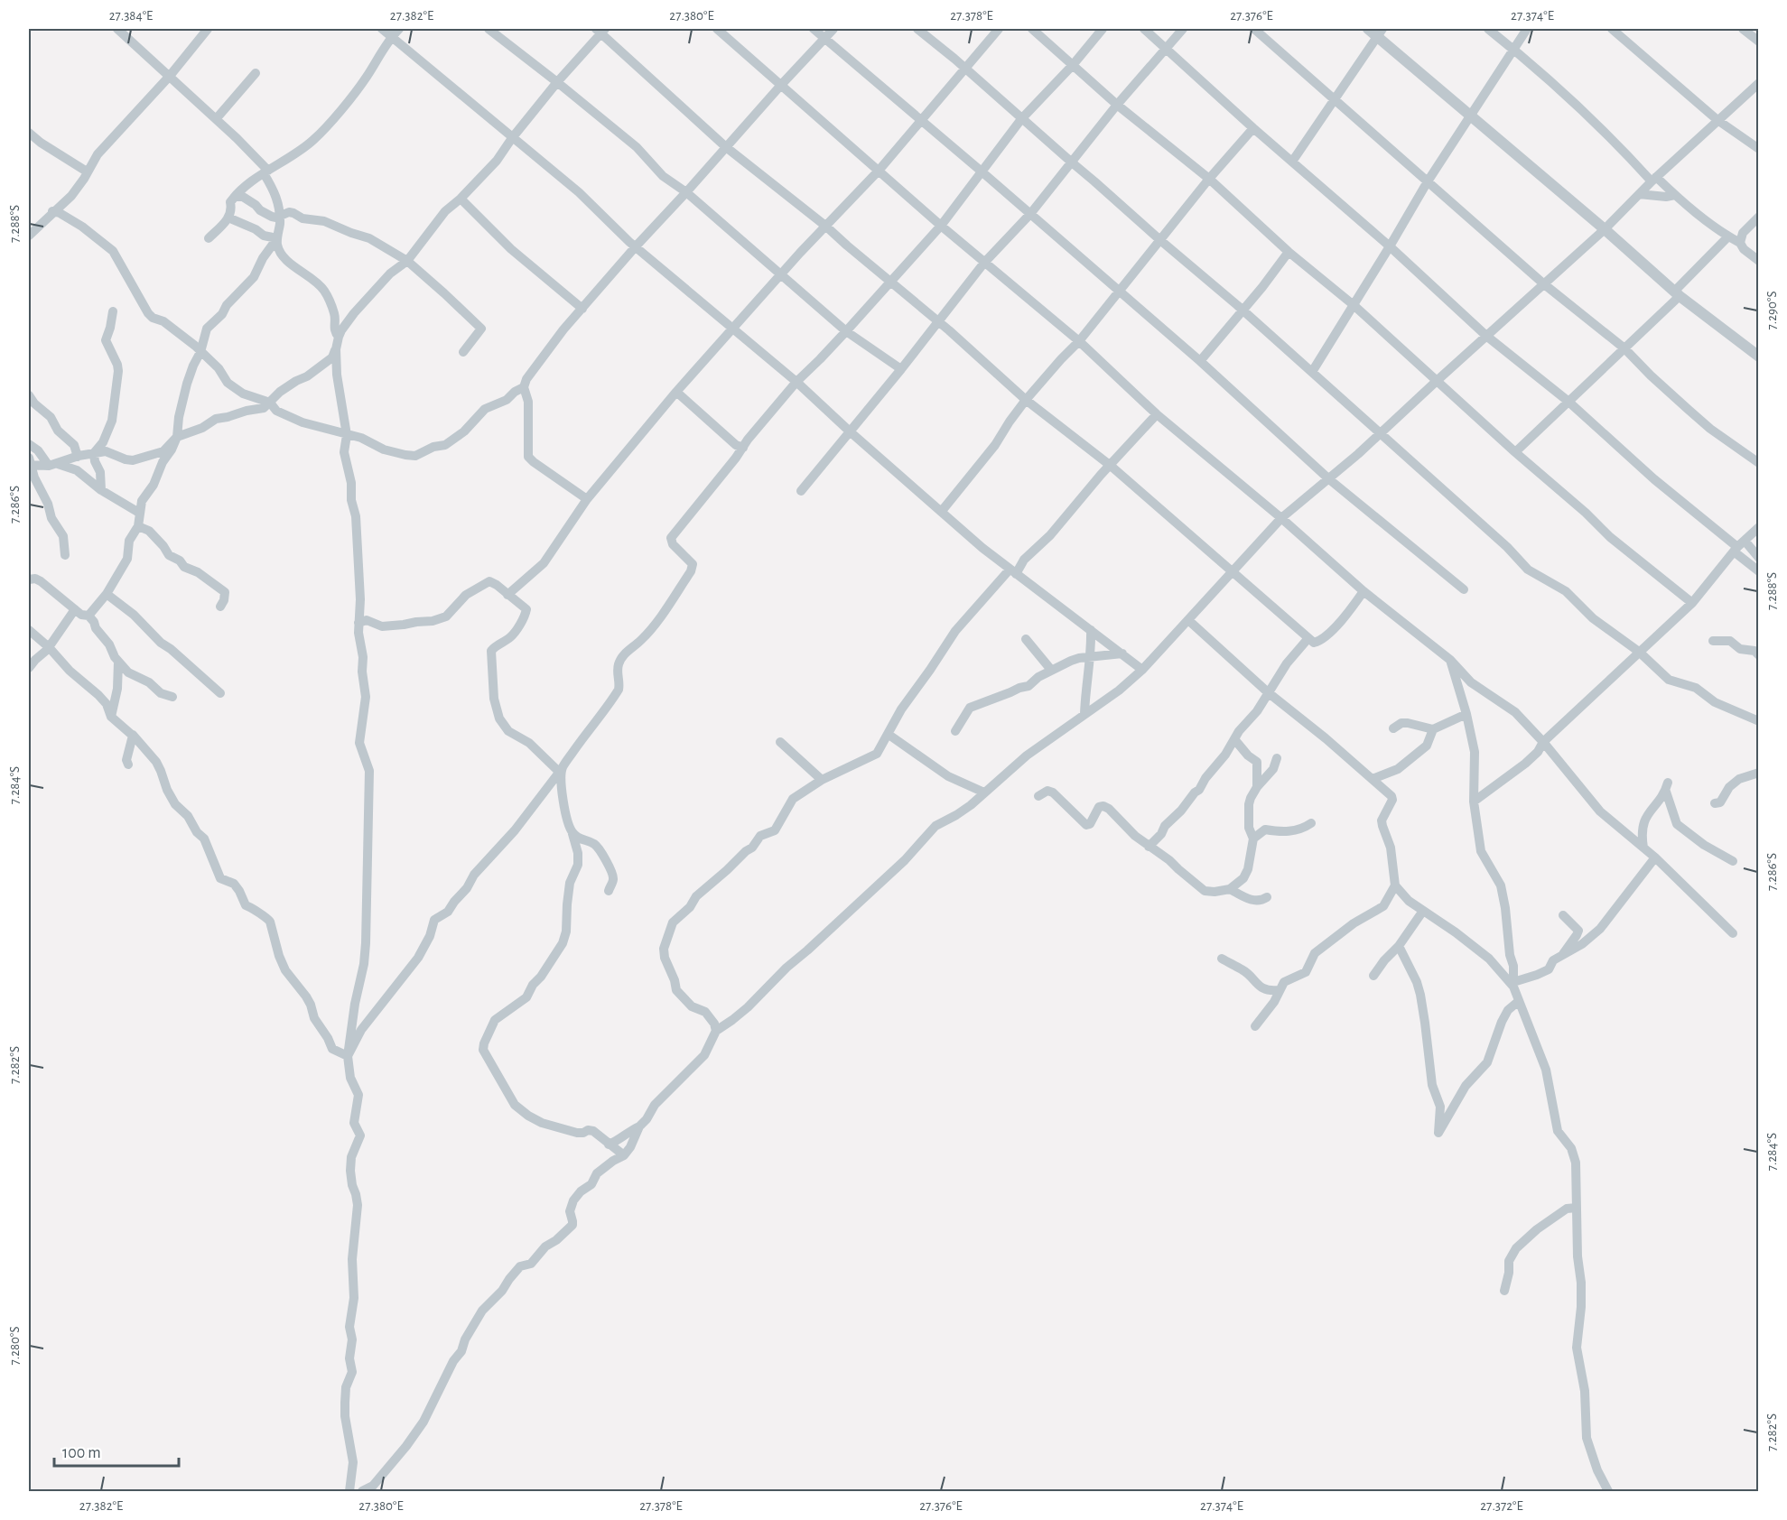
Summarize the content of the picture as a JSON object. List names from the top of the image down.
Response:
{
  "scale_bar": "100 m",
  "coordinates": [
    "27.384°E",
    "27.382°E",
    "27.380°E",
    "27.378°E",
    "27.376°E",
    "27.374°E",
    "7.288°S",
    "7.290°S",
    "7.286°S",
    "7.284°S",
    "7.282°S",
    "7.280°S",
    "27.372°E"
  ]
}
